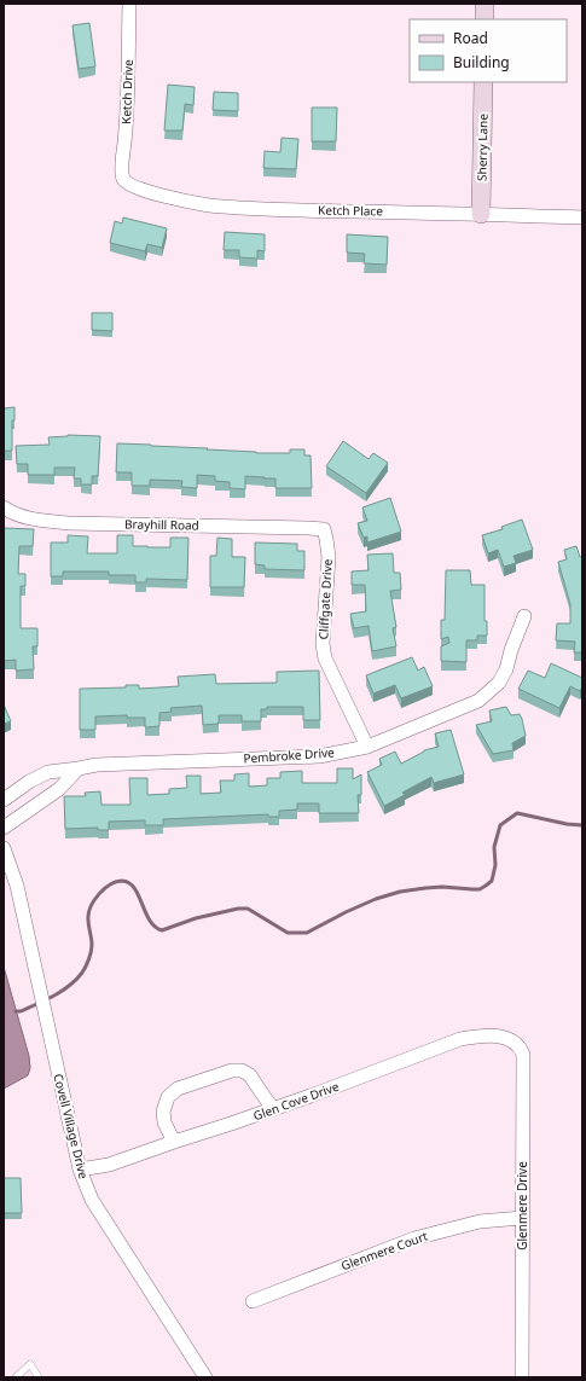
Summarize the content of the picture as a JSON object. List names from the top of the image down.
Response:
{
  "streets": {
    "street": [
      "Ketch Drive",
      "Sherry Lane",
      "Ketch Place",
      "Brayhill Road",
      "Cliffgate Drive",
      "Pembroke Drive",
      "Glen Cove Drive",
      "Covell Village Drive",
      "Glenmere Drive",
      "Glenmere Court"
    ]
  },
  "crossings": [
    ["Ketch Drive", "Ketch Place"],
    ["Sherry Lane", "Ketch Place"],
    ["Brayhill Road", "Cliffgate Drive"],
    ["Cliffgate Drive", "Pembroke Drive"],
    ["Glen Cove Drive", "Covell Village Drive"],
    ["Glen Cove Drive", "Glenmere Drive"],
    ["Glenmere Drive", "Glenmere Court"]
  ],
  "legend": ["Road", "Building"]
}
